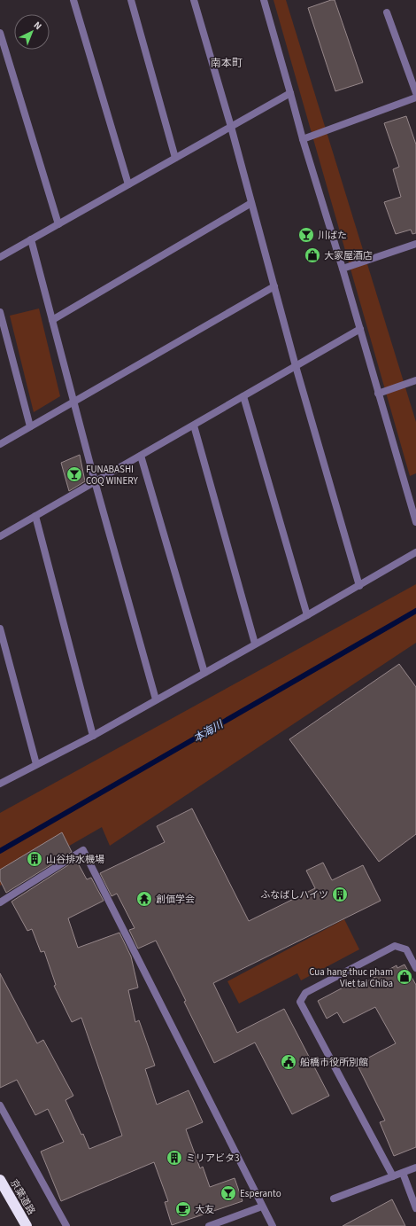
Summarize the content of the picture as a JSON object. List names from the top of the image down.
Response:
{
  "streets": {
    "highway": ["京葉道路"]
  },
  "districts": ["南本町"],
  "water": ["本海川"],
  "places": {
    "bar": ["川ばた", "FUNABASHI COQ WINERY", "Esperanto"],
    "shop": ["大家屋酒店", "Cua hang thuc pham Viet tai Chiba"],
    "building": ["山谷排水機場", "ふなばしハイツ", "ミリアビタ3"],
    "temple": ["創価学会"],
    "public building": ["船橋市役所別館"],
    "cafe": ["大友"]
  },
  "north": "top right"
}
